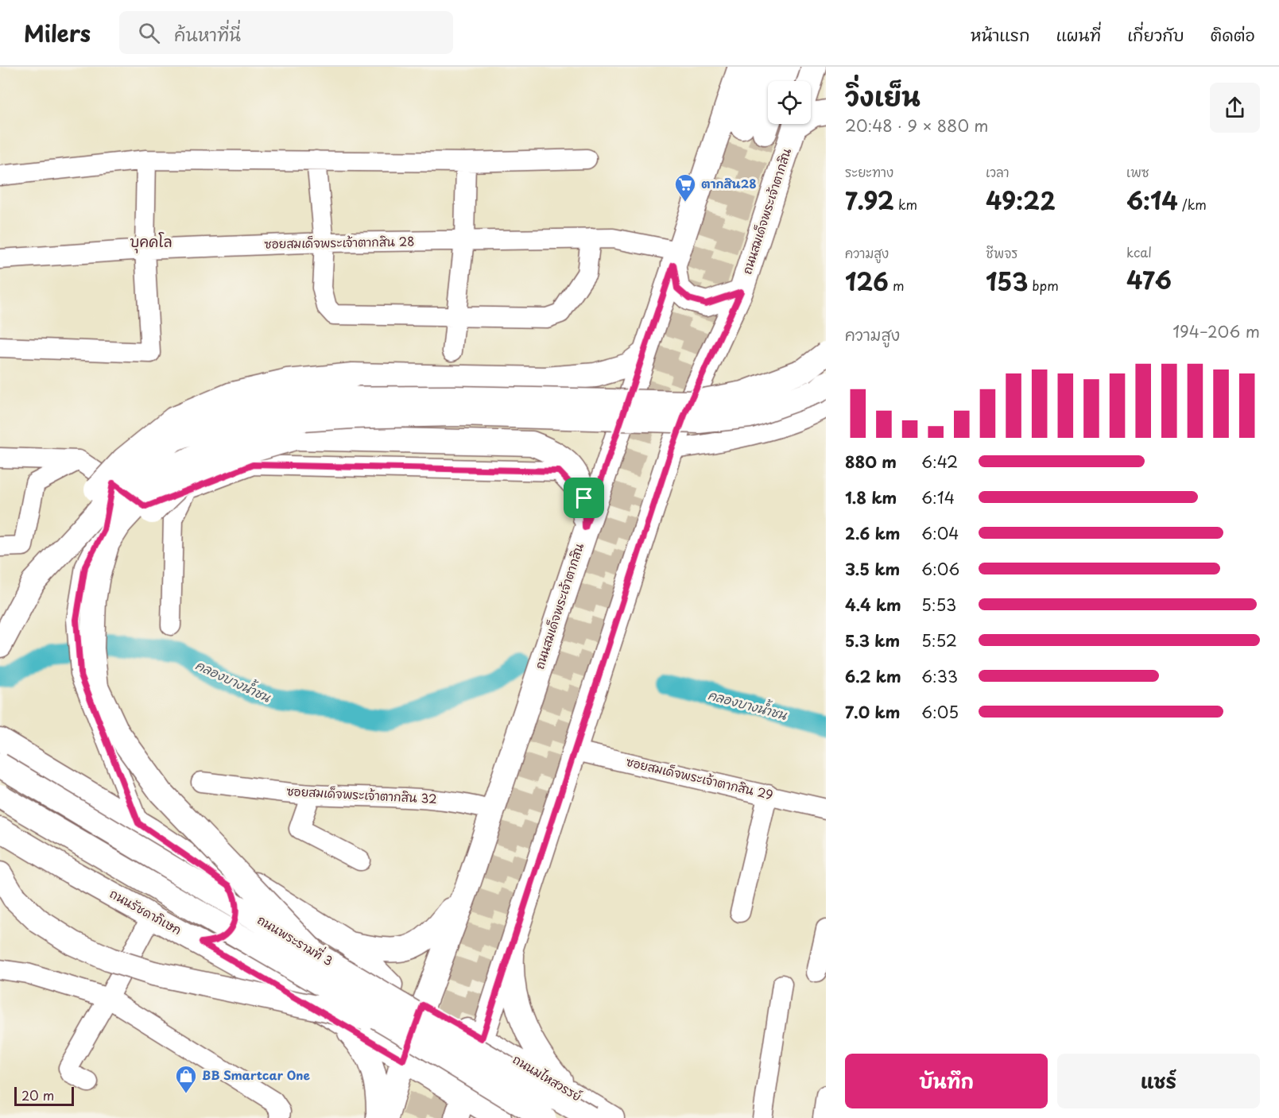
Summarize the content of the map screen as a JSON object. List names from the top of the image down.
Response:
{
  "streets": {
    "main road": [
      "ถนนสมเด็จพระเจ้าตากสิน",
      "ถนนรัชดาภิเษก",
      "ถนนพระรามที่ 3",
      "ถนนมไหสวรรย์"
    ],
    "street": ["ซอยสมเด็จพระเจ้าตากสิน 28", "ซอยสมเด็จพระเจ้าตากสิน 29", "ซอยสมเด็จพระเจ้าตากสิน 32"]
  },
  "crossings": [
    ["ถนนสมเด็จพระเจ้าตากสิน", "ซอยสมเด็จพระเจ้าตากสิน 28"],
    ["ถนนสมเด็จพระเจ้าตากสิน", "ซอยสมเด็จพระเจ้าตากสิน 29"],
    ["ถนนสมเด็จพระเจ้าตากสิน", "ซอยสมเด็จพระเจ้าตากสิน 32"],
    ["ถนนสมเด็จพระเจ้าตากสิน", "ถนนรัชดาภิเษก"],
    ["ถนนสมเด็จพระเจ้าตากสิน", "ถนนมไหสวรรย์"]
  ],
  "districts": ["บุคคโล"],
  "water": ["คลองบางน้ำชน"],
  "places": {
    "supermarket": ["ตากสิน28"],
    "shop": ["BB Smartcar One"]
  },
  "scale_bar": "20 m",
  "page": {
    "header": "Milers",
    "search": "ค้นหาที่นี่",
    "nav": [
      "หน้าแรก",
      "แผนที่",
      "เกี่ยวกับ",
      "ติดต่อ"
    ],
    "heading": ["วิ่งเย็น", "20:48 · 9 × 880 m"],
    "stats": [
      ["ระยะทาง", "7.92 km"],
      ["เวลา", "49:22"],
      ["เพซ", "6:14 /km"],
      ["ความสูง", "126 m"],
      ["ชีพจร", "153 bpm"],
      ["kcal", "476"]
    ],
    "chart": ["ความสูง", "194–206 m"],
    "list": [
      {
        "name": "880 m",
        "note": "6:42"
      },
      {
        "name": "1.8 km",
        "note": "6:14"
      },
      {
        "name": "2.6 km",
        "note": "6:04"
      },
      {
        "name": "3.5 km",
        "note": "6:06"
      },
      {
        "name": "4.4 km",
        "note": "5:53"
      },
      {
        "name": "5.3 km",
        "note": "5:52"
      },
      {
        "name": "6.2 km",
        "note": "6:33"
      },
      {
        "name": "7.0 km",
        "note": "6:05"
      }
    ],
    "buttons": ["บันทึก", "แชร์"],
    "scale": "20 m"
  }
}
